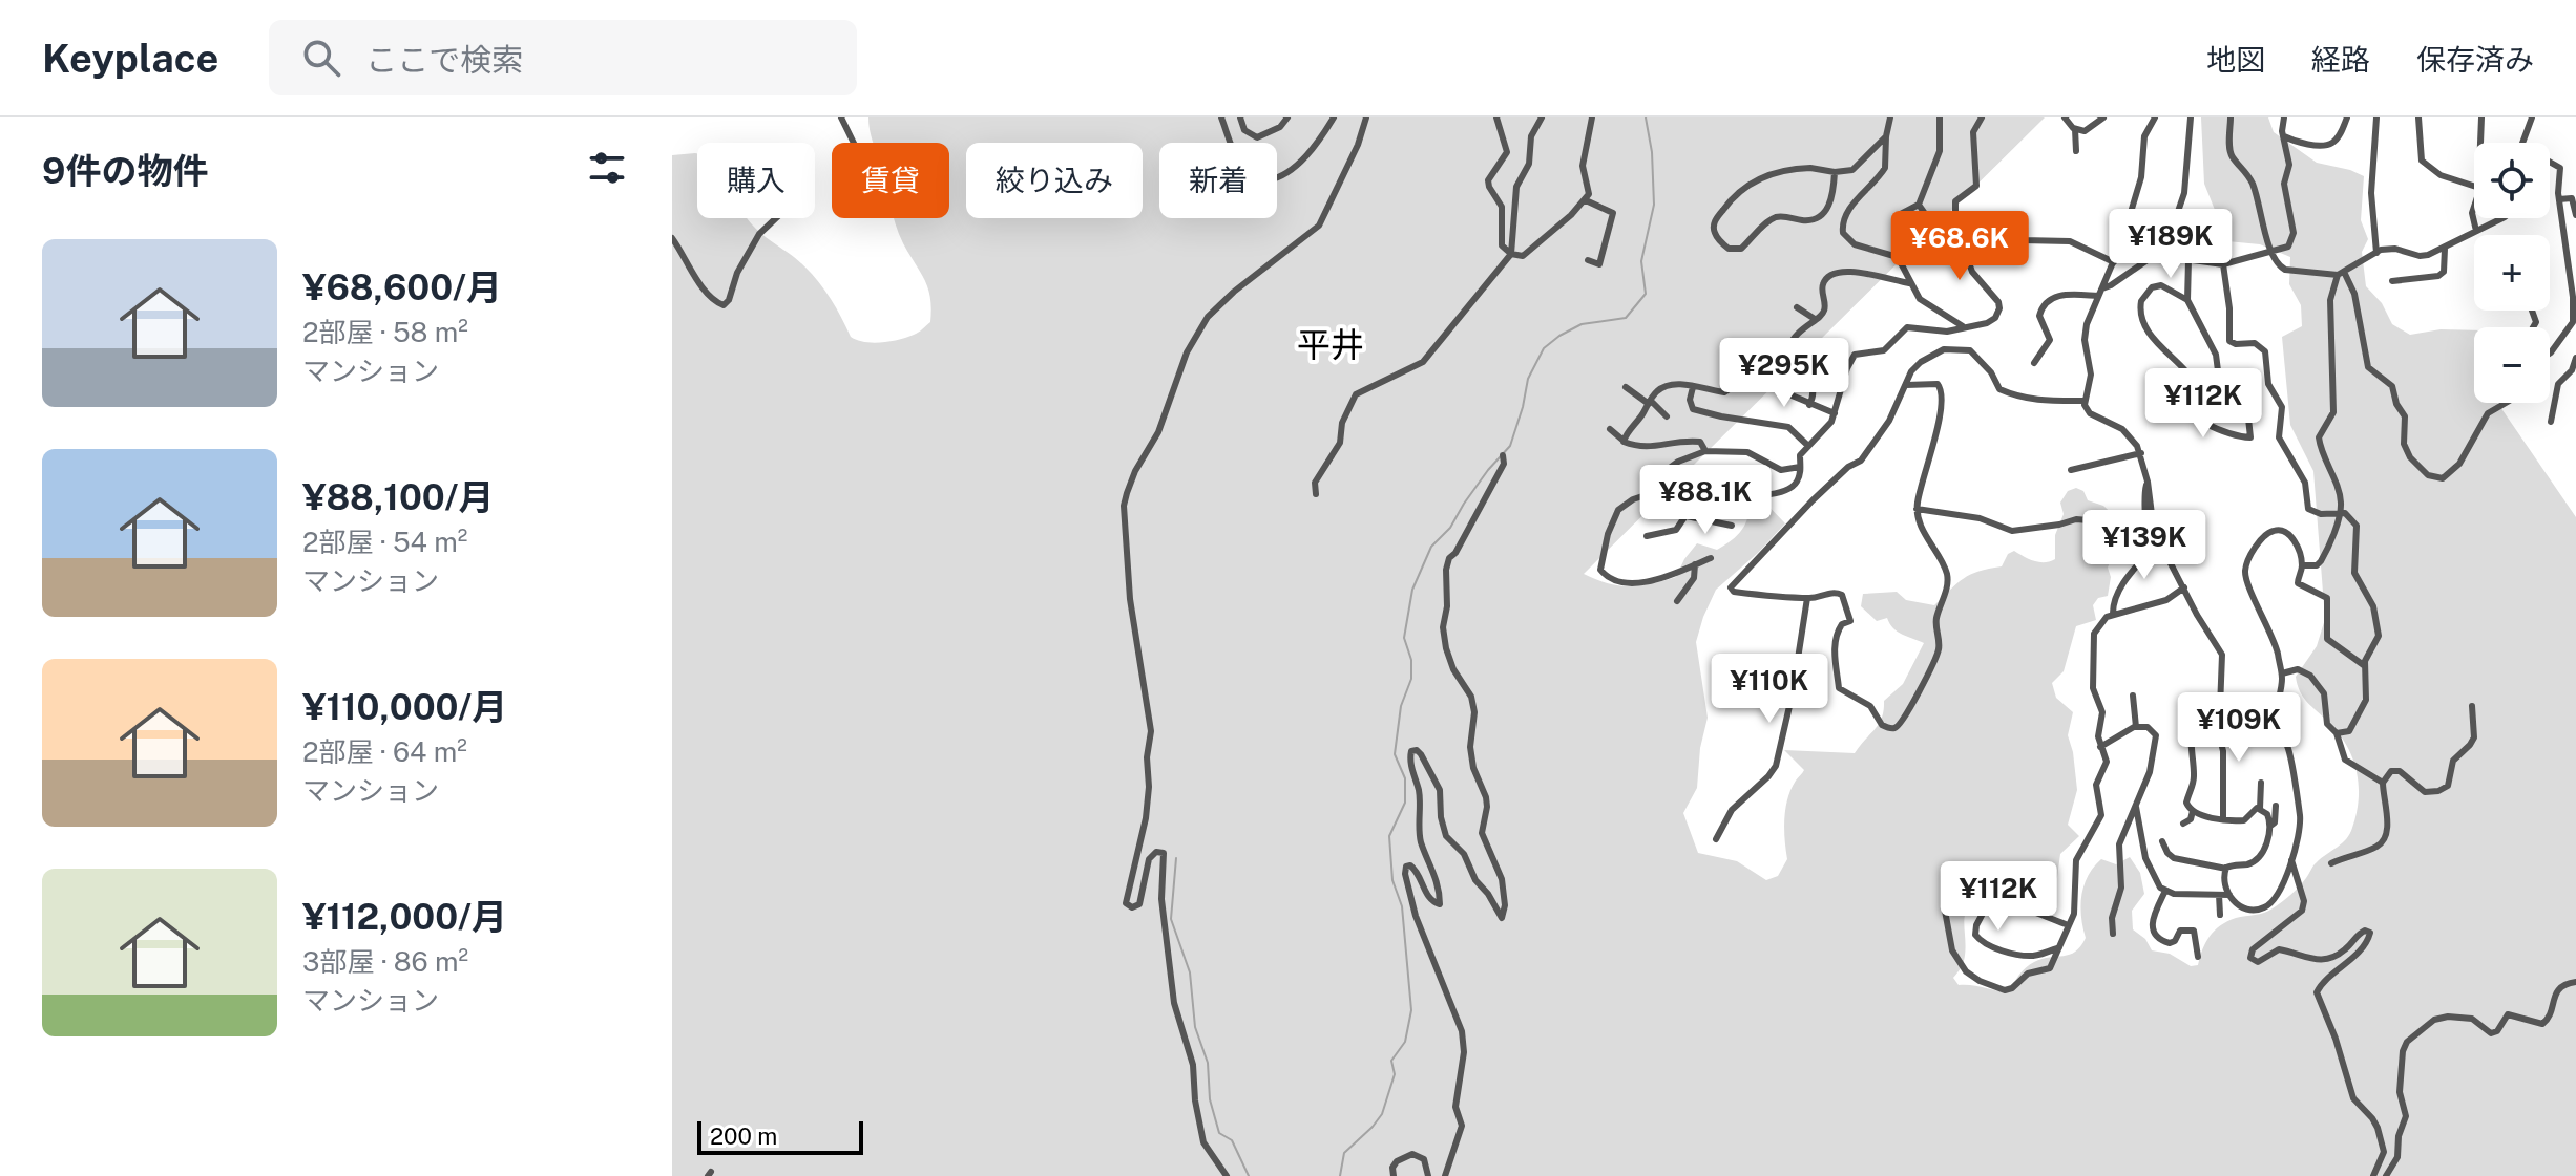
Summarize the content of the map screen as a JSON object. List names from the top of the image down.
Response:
{
  "districts": ["平井"],
  "scale_bar": "200 m",
  "page": {
    "header": "Keyplace",
    "search": "ここで検索",
    "nav": ["地図", "経路", "保存済み"],
    "heading": "9件の物件",
    "map_buttons": ["+", "−"],
    "chip": [
      "購入",
      "賃貸",
      "絞り込み",
      "新着"
    ],
    "price": [
      "¥189K",
      "¥68.6K",
      "¥295K",
      "¥112K",
      "¥88.1K",
      "¥139K",
      "¥110K",
      "¥109K",
      "¥112K"
    ],
    "list": [
      {
        "name": "¥68,600/月",
        "note": "2部屋 · 58 m² · マンション"
      },
      {
        "name": "¥88,100/月",
        "note": "2部屋 · 54 m² · マンション"
      },
      {
        "name": "¥110,000/月",
        "note": "2部屋 · 64 m² · マンション"
      },
      {
        "name": "¥112,000/月",
        "note": "3部屋 · 86 m² · マンション"
      }
    ],
    "scale": "200 m"
  }
}
